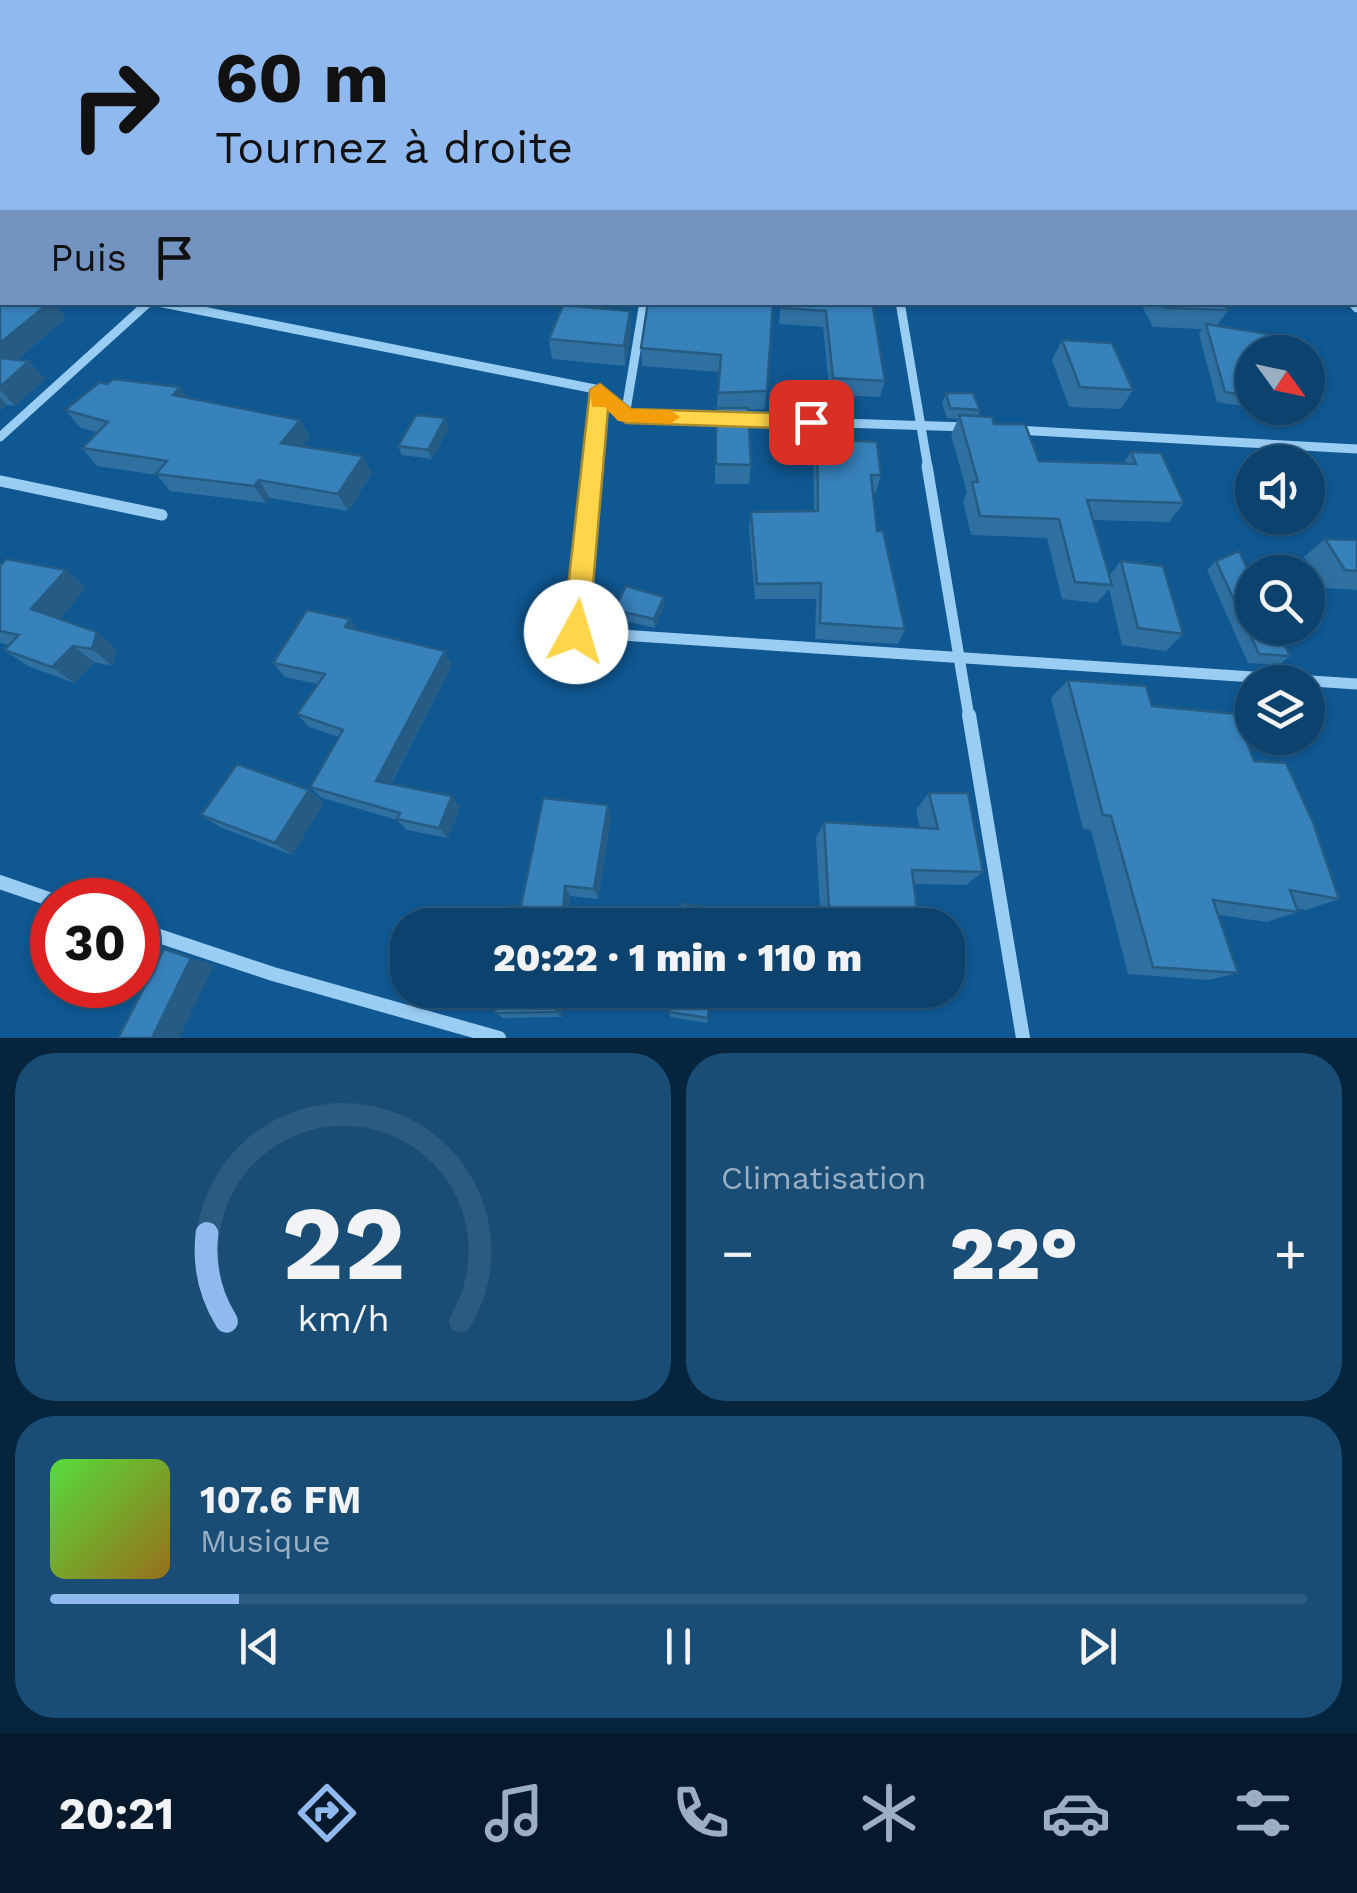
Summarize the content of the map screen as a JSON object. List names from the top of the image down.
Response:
{
  "north": "bottom right",
  "page": {
    "turn": ["60 m", "Tournez à droite"],
    "then": "Puis",
    "limit": "30",
    "trip": "20:22 · 1 min · 110 m",
    "tile": "Climatisation",
    "heat": ["−", "22°", "+"],
    "song": ["107.6 FM", "Musique"],
    "tabs": "20:21",
    "gauge": ["22", "km/h"]
  }
}
